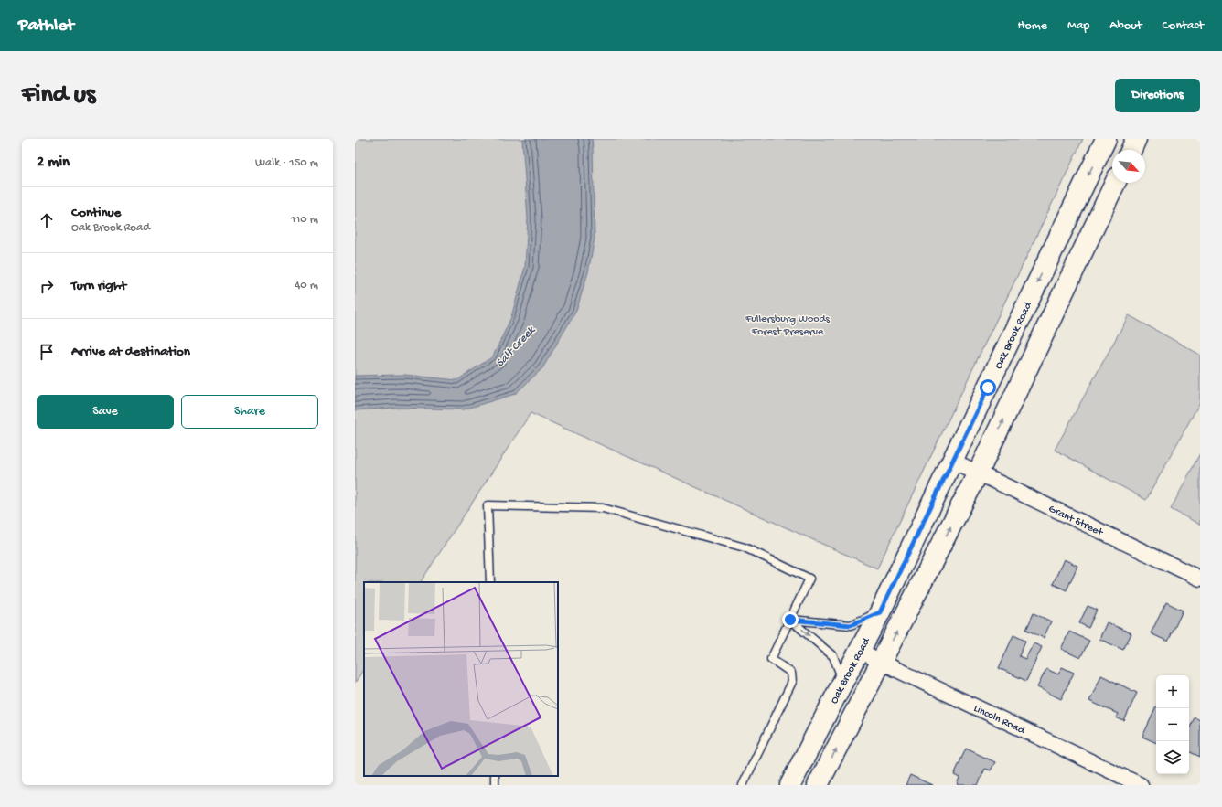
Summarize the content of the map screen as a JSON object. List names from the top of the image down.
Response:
{
  "streets": {
    "main road": ["Oak Brook Road"],
    "street": ["Grant Street", "Lincoln Road"]
  },
  "crossings": [
    ["Oak Brook Road", "Grant Street"],
    ["Oak Brook Road", "Lincoln Road"]
  ],
  "water": ["Salt Creek"],
  "parks": ["Fullersburg Woods Forest Preserve"],
  "north": "bottom right",
  "page": {
    "header": "Pathlet",
    "nav": [
      "Home",
      "Map",
      "About",
      "Contact"
    ],
    "buttons": [
      "Directions",
      ["Save", "Share"]
    ],
    "title": "Find us",
    "heading": ["2 min", "Walk · 150 m"],
    "list": [
      ["Continue", "Oak Brook Road", "110 m"],
      ["Turn right", "40 m"],
      "Arrive at destination"
    ],
    "map_buttons": ["+", "−"]
  }
}
